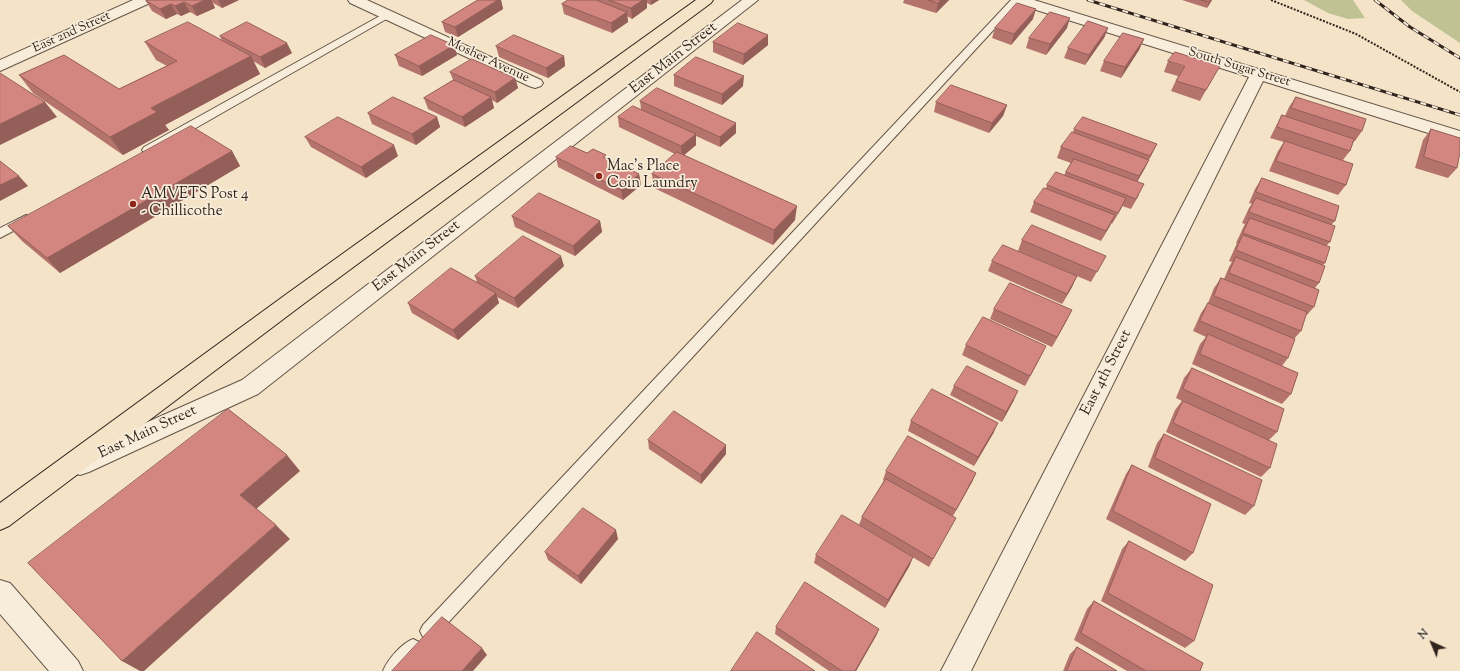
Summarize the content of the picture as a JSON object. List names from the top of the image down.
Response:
{
  "streets": {
    "main road": ["East Main Street"],
    "street": [
      "East 2nd Street",
      "Mosher Avenue",
      "South Sugar Street",
      "East 4th Street"
    ]
  },
  "crossings": [
    ["South Sugar Street", "East 4th Street"]
  ],
  "places": ["Mac's Place Coin Laundry", "AMVETS Post 4 - Chillicothe"],
  "north": "top left"
}
